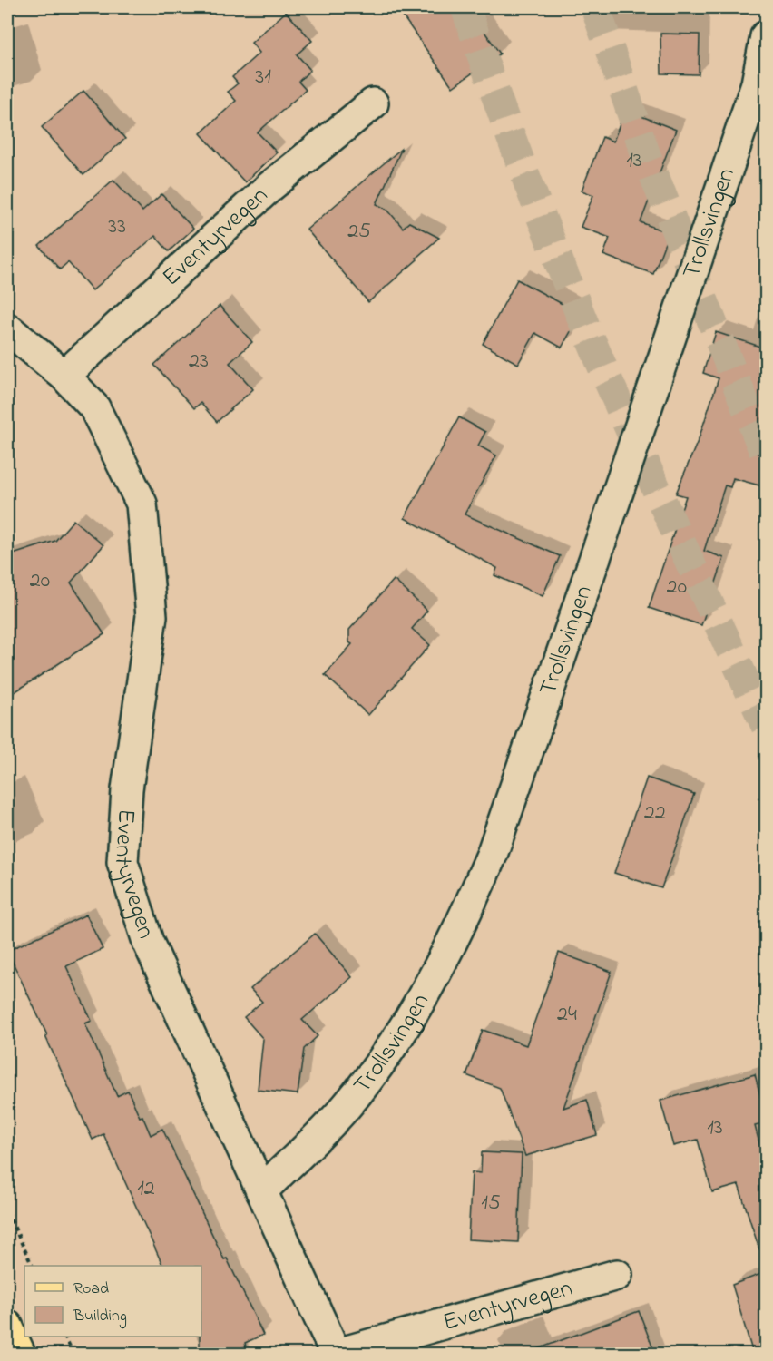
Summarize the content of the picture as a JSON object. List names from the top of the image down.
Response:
{
  "streets": {
    "street": ["Trollsvingen", "Eventyrvegen"]
  },
  "crossings": [
    ["Trollsvingen", "Eventyrvegen"]
  ],
  "house_numbers": [
    "31",
    "13",
    "33",
    "25",
    "23",
    "20",
    "20",
    "22",
    "24",
    "13",
    "12",
    "15"
  ],
  "legend": ["Road", "Building"]
}
